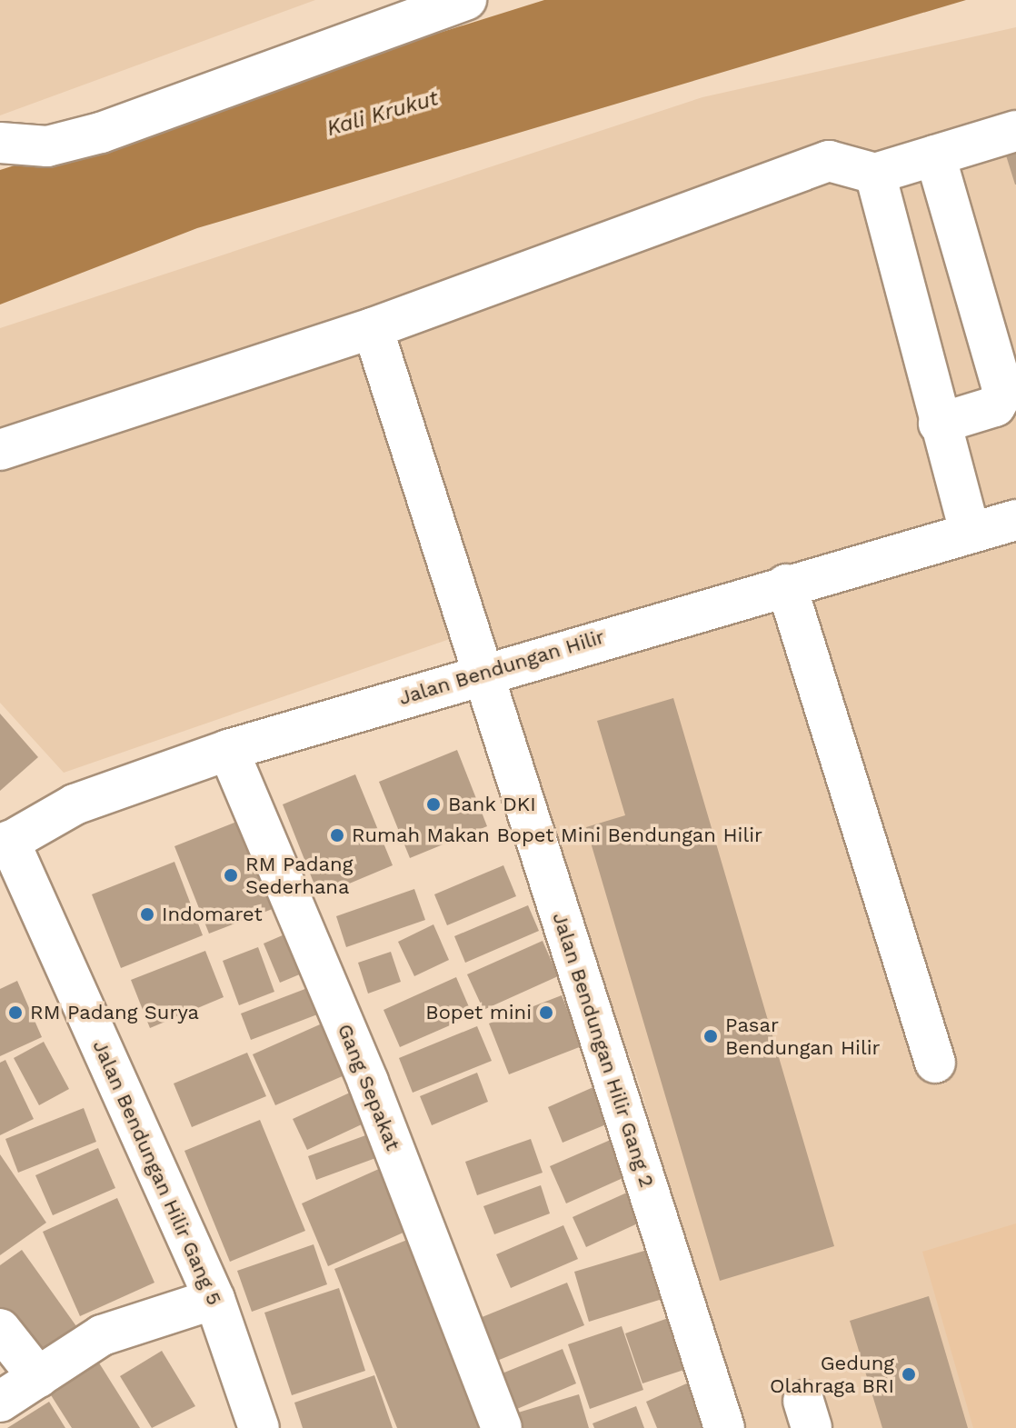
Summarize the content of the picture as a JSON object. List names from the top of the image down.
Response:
{
  "streets": {
    "street": [
      "Jalan Bendungan Hilir",
      "Jalan Bendungan Hilir Gang 2",
      "Gang Sepakat",
      "Jalan Bendungan Hilir Gang 5"
    ]
  },
  "crossings": [
    ["Jalan Bendungan Hilir", "Jalan Bendungan Hilir Gang 2"],
    ["Jalan Bendungan Hilir", "Gang Sepakat"],
    ["Jalan Bendungan Hilir", "Jalan Bendungan Hilir Gang 5"]
  ],
  "water": ["Kali Krukut"],
  "places": [
    "Bank DKI",
    "Rumah Makan Bopet Mini Bendungan Hilir",
    "RM Padang Sederhana",
    "Indomaret",
    "RM Padang Surya",
    "Bopet mini",
    "Pasar Bendungan Hilir",
    "Gedung Olahraga BRI"
  ]
}
